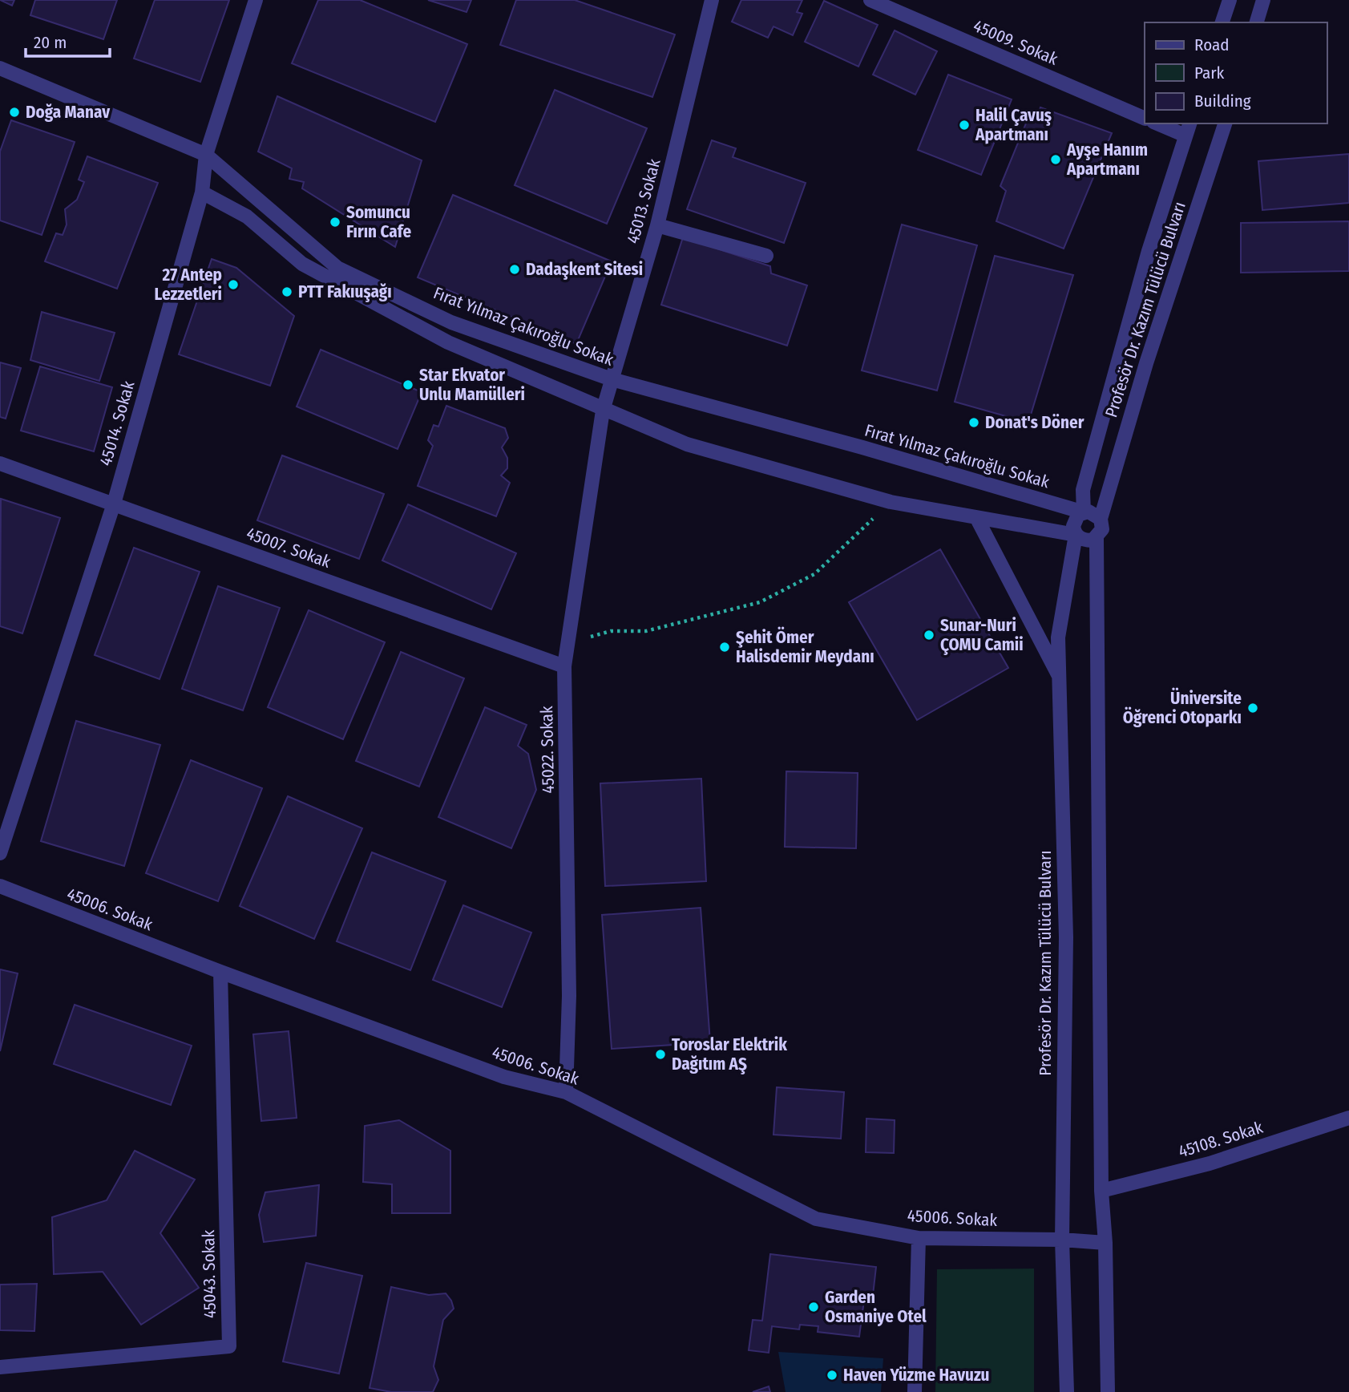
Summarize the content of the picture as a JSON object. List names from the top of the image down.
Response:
{
  "streets": {
    "street": [
      "45009. Sokak",
      "45013. Sokak",
      "Profesör Dr. Kazım Tülücü Bulvarı",
      "Fırat Yılmaz Çakıroğlu Sokak",
      "45014. Sokak",
      "45007. Sokak",
      "45022. Sokak",
      "45006. Sokak",
      "45108. Sokak",
      "45043. Sokak"
    ]
  },
  "crossings": [
    ["45013. Sokak", "Fırat Yılmaz Çakıroğlu Sokak"],
    ["45013. Sokak", "45022. Sokak"],
    ["Profesör Dr. Kazım Tülücü Bulvarı", "Fırat Yılmaz Çakıroğlu Sokak"],
    ["Profesör Dr. Kazım Tülücü Bulvarı", "45006. Sokak"],
    ["Fırat Yılmaz Çakıroğlu Sokak", "45014. Sokak"],
    ["45014. Sokak", "45007. Sokak"],
    ["45007. Sokak", "45022. Sokak"],
    ["45022. Sokak", "45006. Sokak"],
    ["45006. Sokak", "45043. Sokak"]
  ],
  "places": [
    "Doğa Manav",
    "Halil Çavuş Apartmanı",
    "Ayşe Hanım Apartmanı",
    "Somuncu Fırın Cafe",
    "Dadaşkent Sitesi",
    "27 Antep Lezzetleri",
    "PTT Fakıuşağı",
    "Star Ekvator Unlu Mamülleri",
    "Donat's Döner",
    "Sunar-Nuri ÇOMU Camii",
    "Şehit Ömer Halisdemir Meydanı",
    "Üniversite Öğrenci Otoparkı",
    "Toroslar Elektrik Dağıtım AŞ",
    "Garden Osmaniye Otel",
    "Haven Yüzme Havuzu"
  ],
  "legend": ["Road", "Park", "Building"],
  "scale_bar": "20 m"
}
